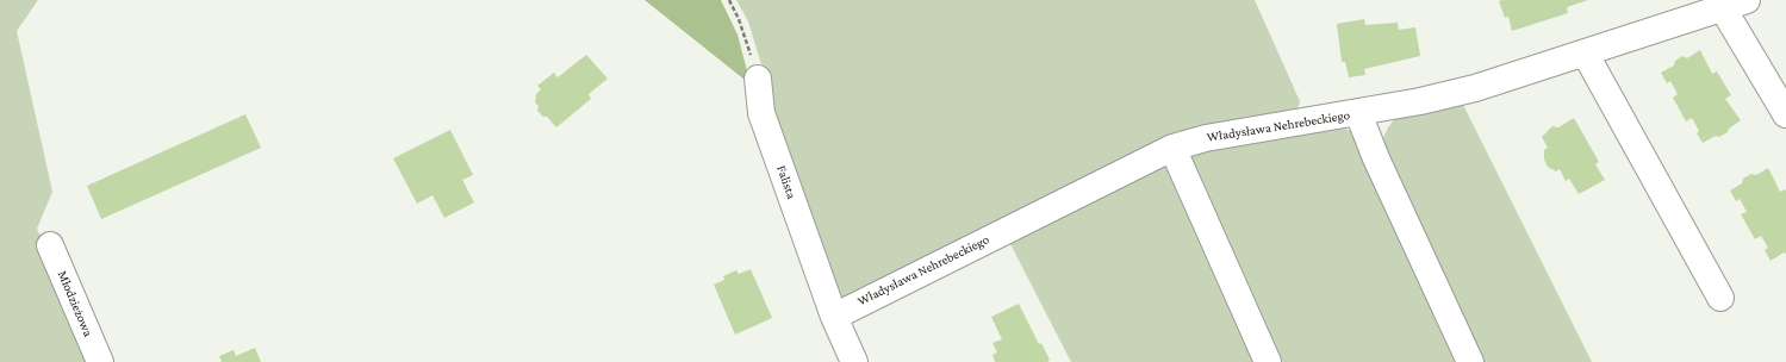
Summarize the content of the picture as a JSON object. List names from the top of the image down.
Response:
{
  "streets": {
    "street": ["Władysława Nehrebeckiego", "Falista", "Młodzieżowa"]
  },
  "crossings": [
    ["Władysława Nehrebeckiego", "Falista"]
  ]
}
